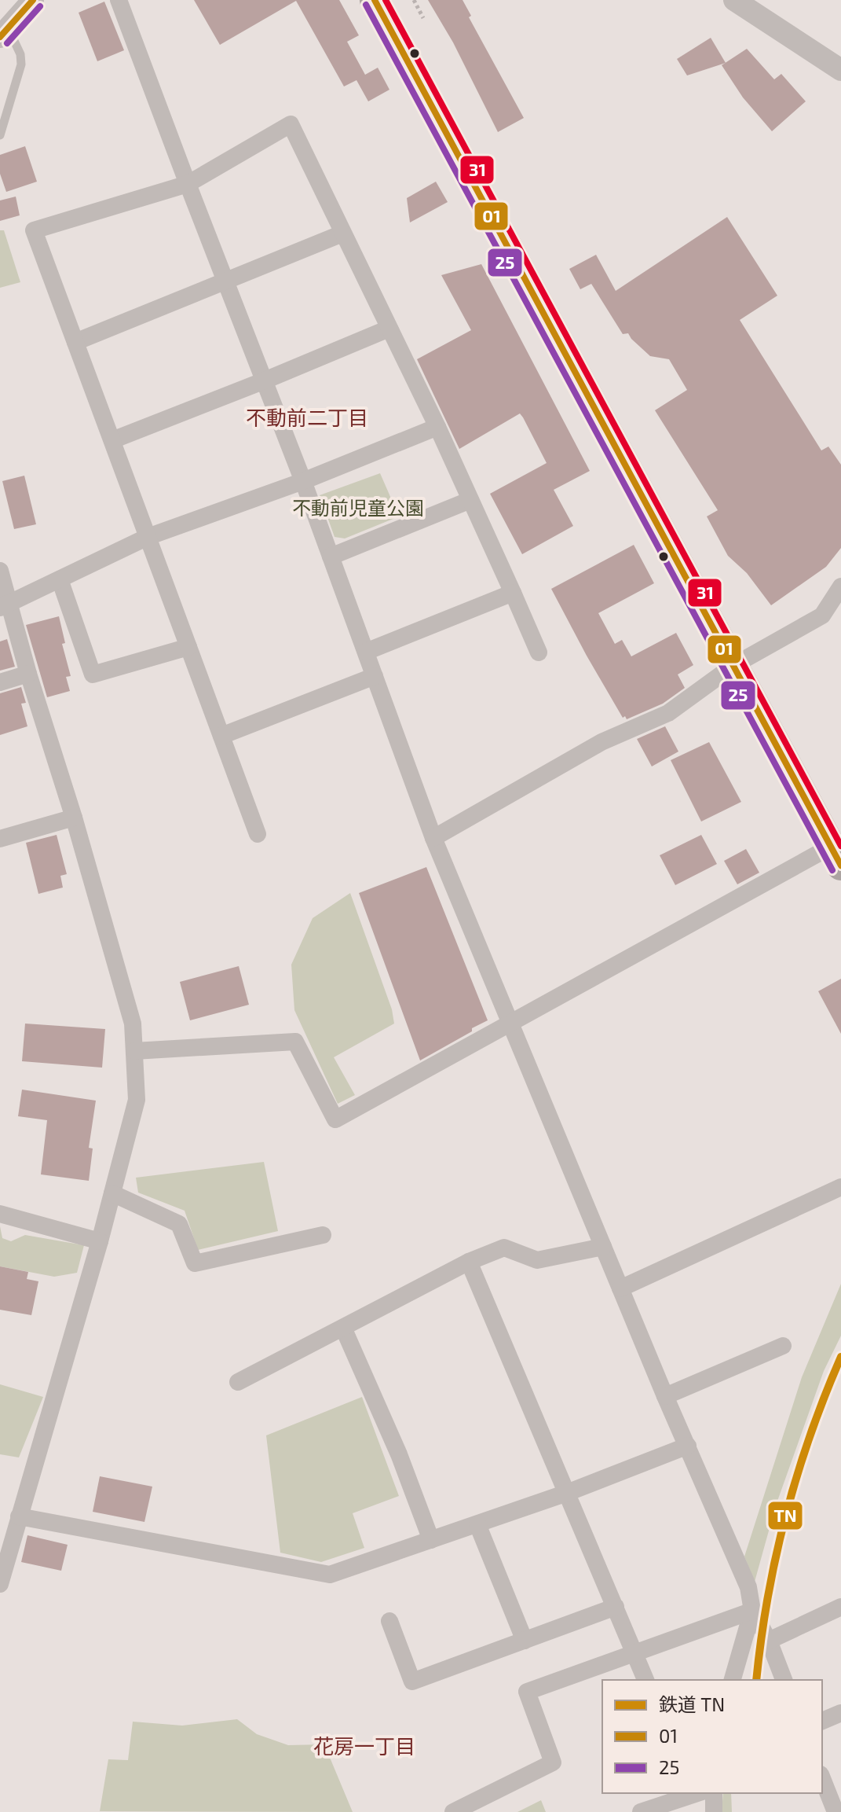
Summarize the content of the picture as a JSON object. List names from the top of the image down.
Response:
{
  "districts": ["不動前二丁目", "花房一丁目"],
  "parks": ["不動前児童公園"],
  "lines": [
    "transit line 01",
    "transit line 31",
    "transit line 25",
    "rail line TN"
  ],
  "legend": ["鉄道 TN", "01", "25"]
}
